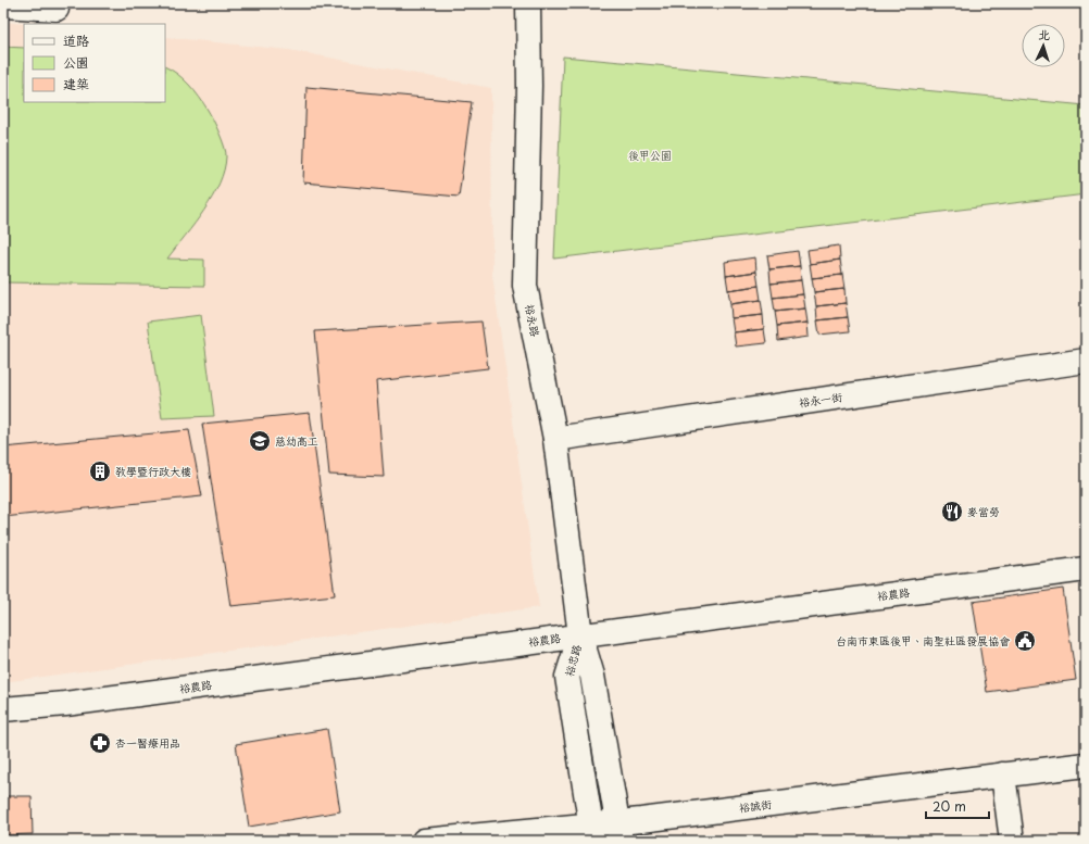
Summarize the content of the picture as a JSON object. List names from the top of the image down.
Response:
{
  "streets": {
    "street": [
      "裕永路",
      "裕永一街",
      "裕農路",
      "裕忠路",
      "裕誠街"
    ]
  },
  "crossings": [
    ["裕永路", "裕永一街"],
    ["裕永路", "裕農路"],
    ["裕永路", "裕忠路"],
    ["裕農路", "裕忠路"],
    ["裕忠路", "裕誠街"]
  ],
  "parks": ["後甲公園"],
  "places": {
    "school or university": ["慈幼高工"],
    "building": ["教學暨行政大樓"],
    "restaurant": ["麥當勞"],
    "public building": ["台南市東區後甲、南聖社區發展協會"],
    "pharmacy": ["杏一醫療用品"]
  },
  "legend": ["道路", "公園", "建築"],
  "scale_bar": "20 m",
  "north": "top"
}
